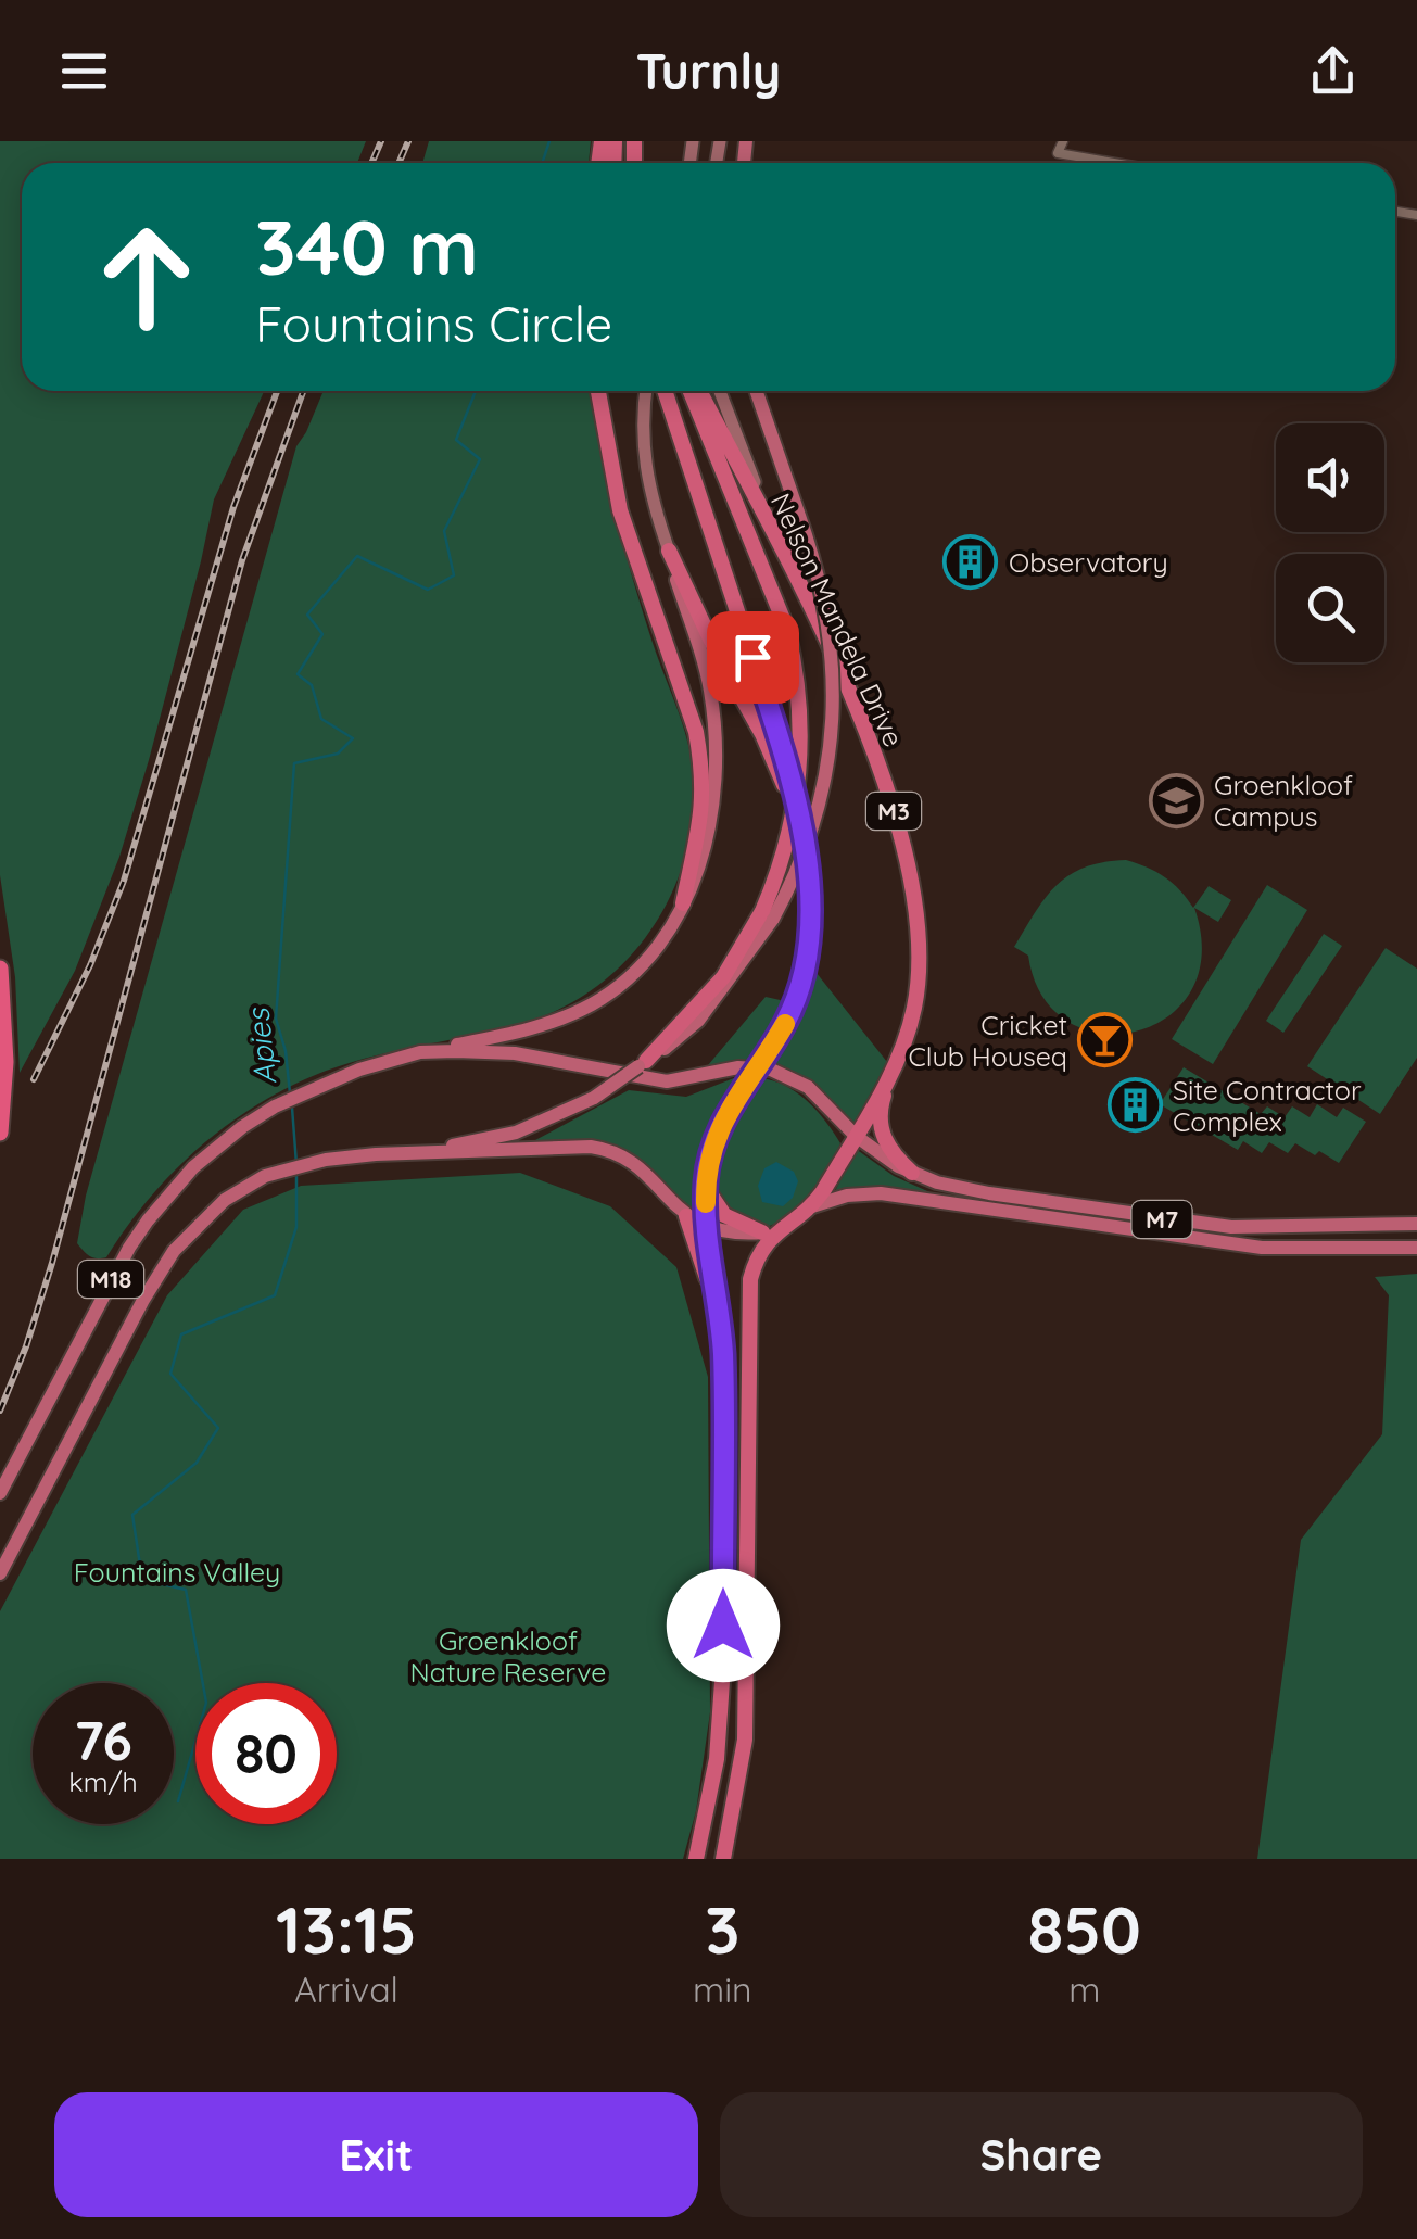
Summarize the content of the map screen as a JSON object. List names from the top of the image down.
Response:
{
  "streets": {
    "highway": ["Nelson Mandela Drive", "M3", "M7"],
    "main road": ["M18"]
  },
  "crossings": [
    ["Nelson Mandela Drive", "M3"],
    ["Nelson Mandela Drive", "M7"],
    ["M3", "M7"]
  ],
  "water": ["Apies"],
  "parks": ["Fountains Valley", "Groenkloof Nature Reserve"],
  "places": {
    "building": ["Observatory", "Site Contractor Complex"],
    "school or university": ["Groenkloof Campus"],
    "bar": ["Cricket Club Houseq"]
  },
  "page": {
    "header": "Turnly",
    "turn": ["340 m", "Fountains Circle"],
    "speed": "76 km/h",
    "limit": "80",
    "eta": [
      "13:15",
      "Arrival",
      "3",
      "min",
      "850",
      "m"
    ],
    "buttons": ["Exit", "Share"]
  }
}
